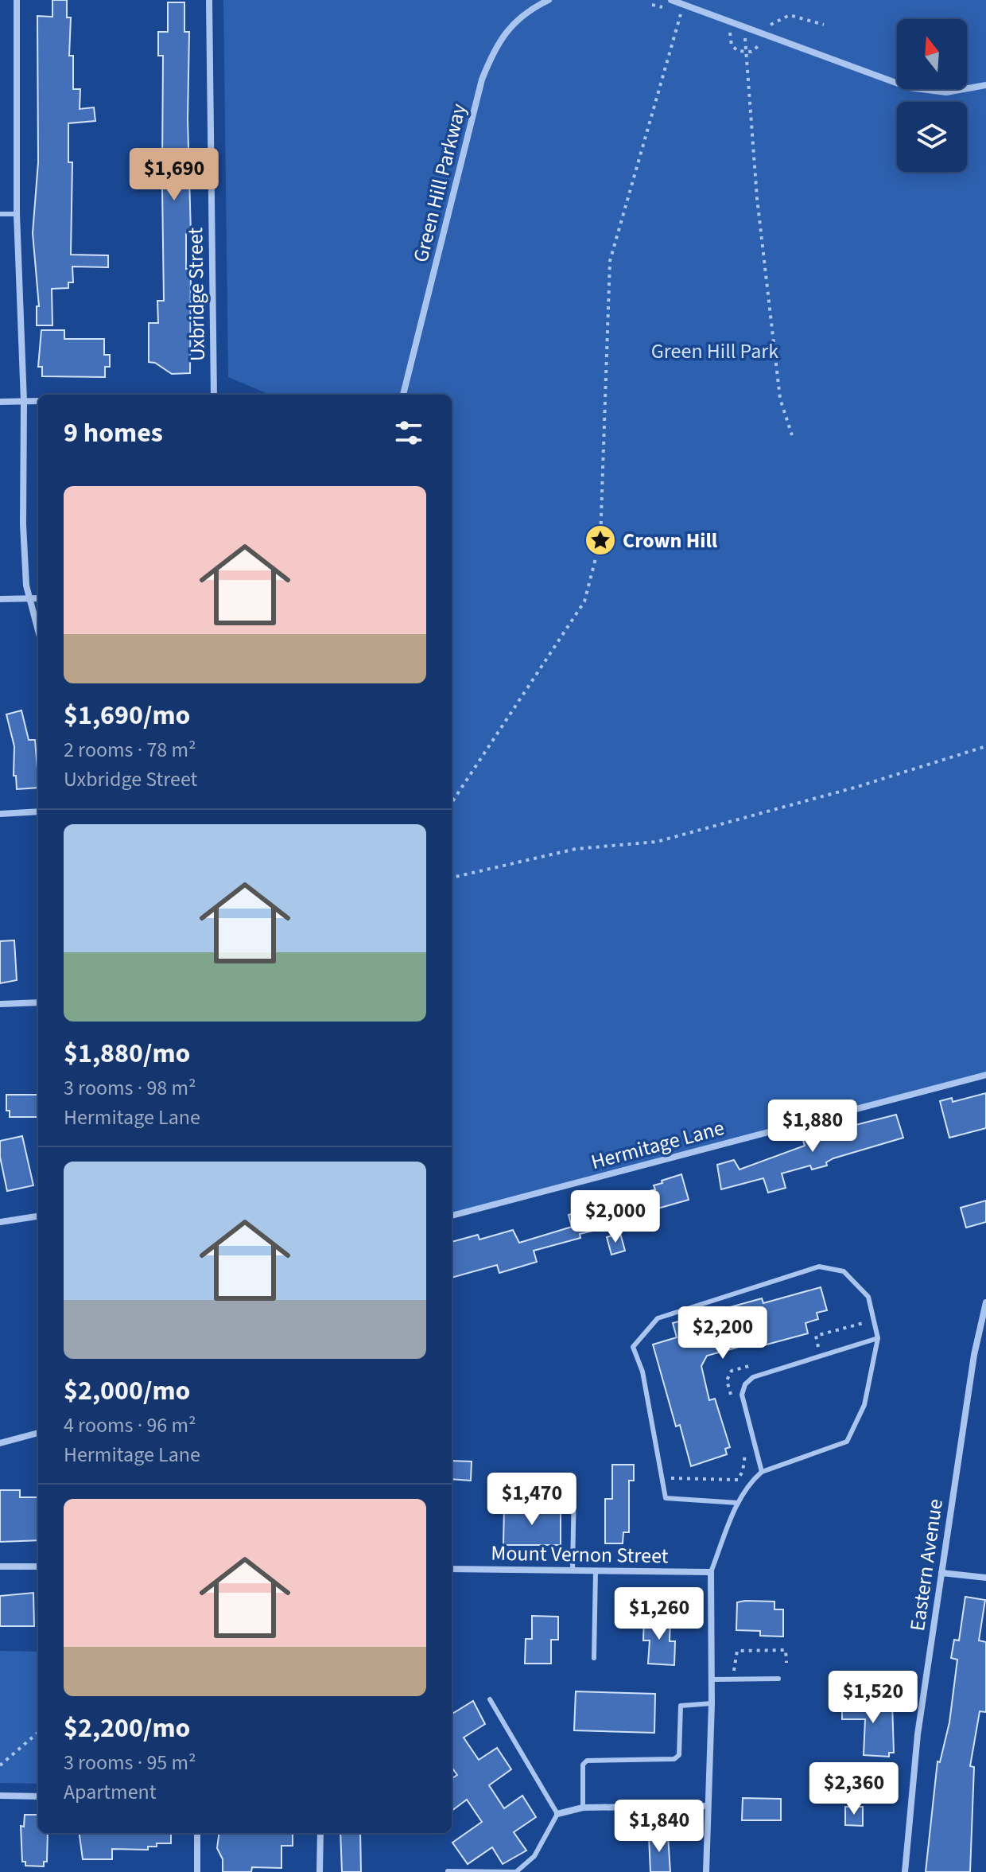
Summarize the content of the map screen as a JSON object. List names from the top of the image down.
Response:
{
  "streets": {
    "street": [
      "Green Hill Parkway",
      "Uxbridge Street",
      "Hermitage Lane",
      "Mount Vernon Street",
      "Eastern Avenue"
    ]
  },
  "parks": ["Green Hill Park"],
  "places": {
    "place": ["Crown Hill"]
  },
  "north": "top",
  "page": {
    "price": [
      "$1,690",
      "$1,880",
      "$2,000",
      "$2,200",
      "$1,470",
      "$1,260",
      "$1,520",
      "$2,360",
      "$1,840"
    ],
    "heading": "9 homes",
    "list": [
      {
        "name": "$1,690/mo",
        "note": "2 rooms · 78 m² · Uxbridge Street"
      },
      {
        "name": "$1,880/mo",
        "note": "3 rooms · 98 m² · Hermitage Lane"
      },
      {
        "name": "$2,000/mo",
        "note": "4 rooms · 96 m² · Hermitage Lane"
      },
      {
        "name": "$2,200/mo",
        "note": "3 rooms · 95 m² · Apartment"
      }
    ]
  }
}
